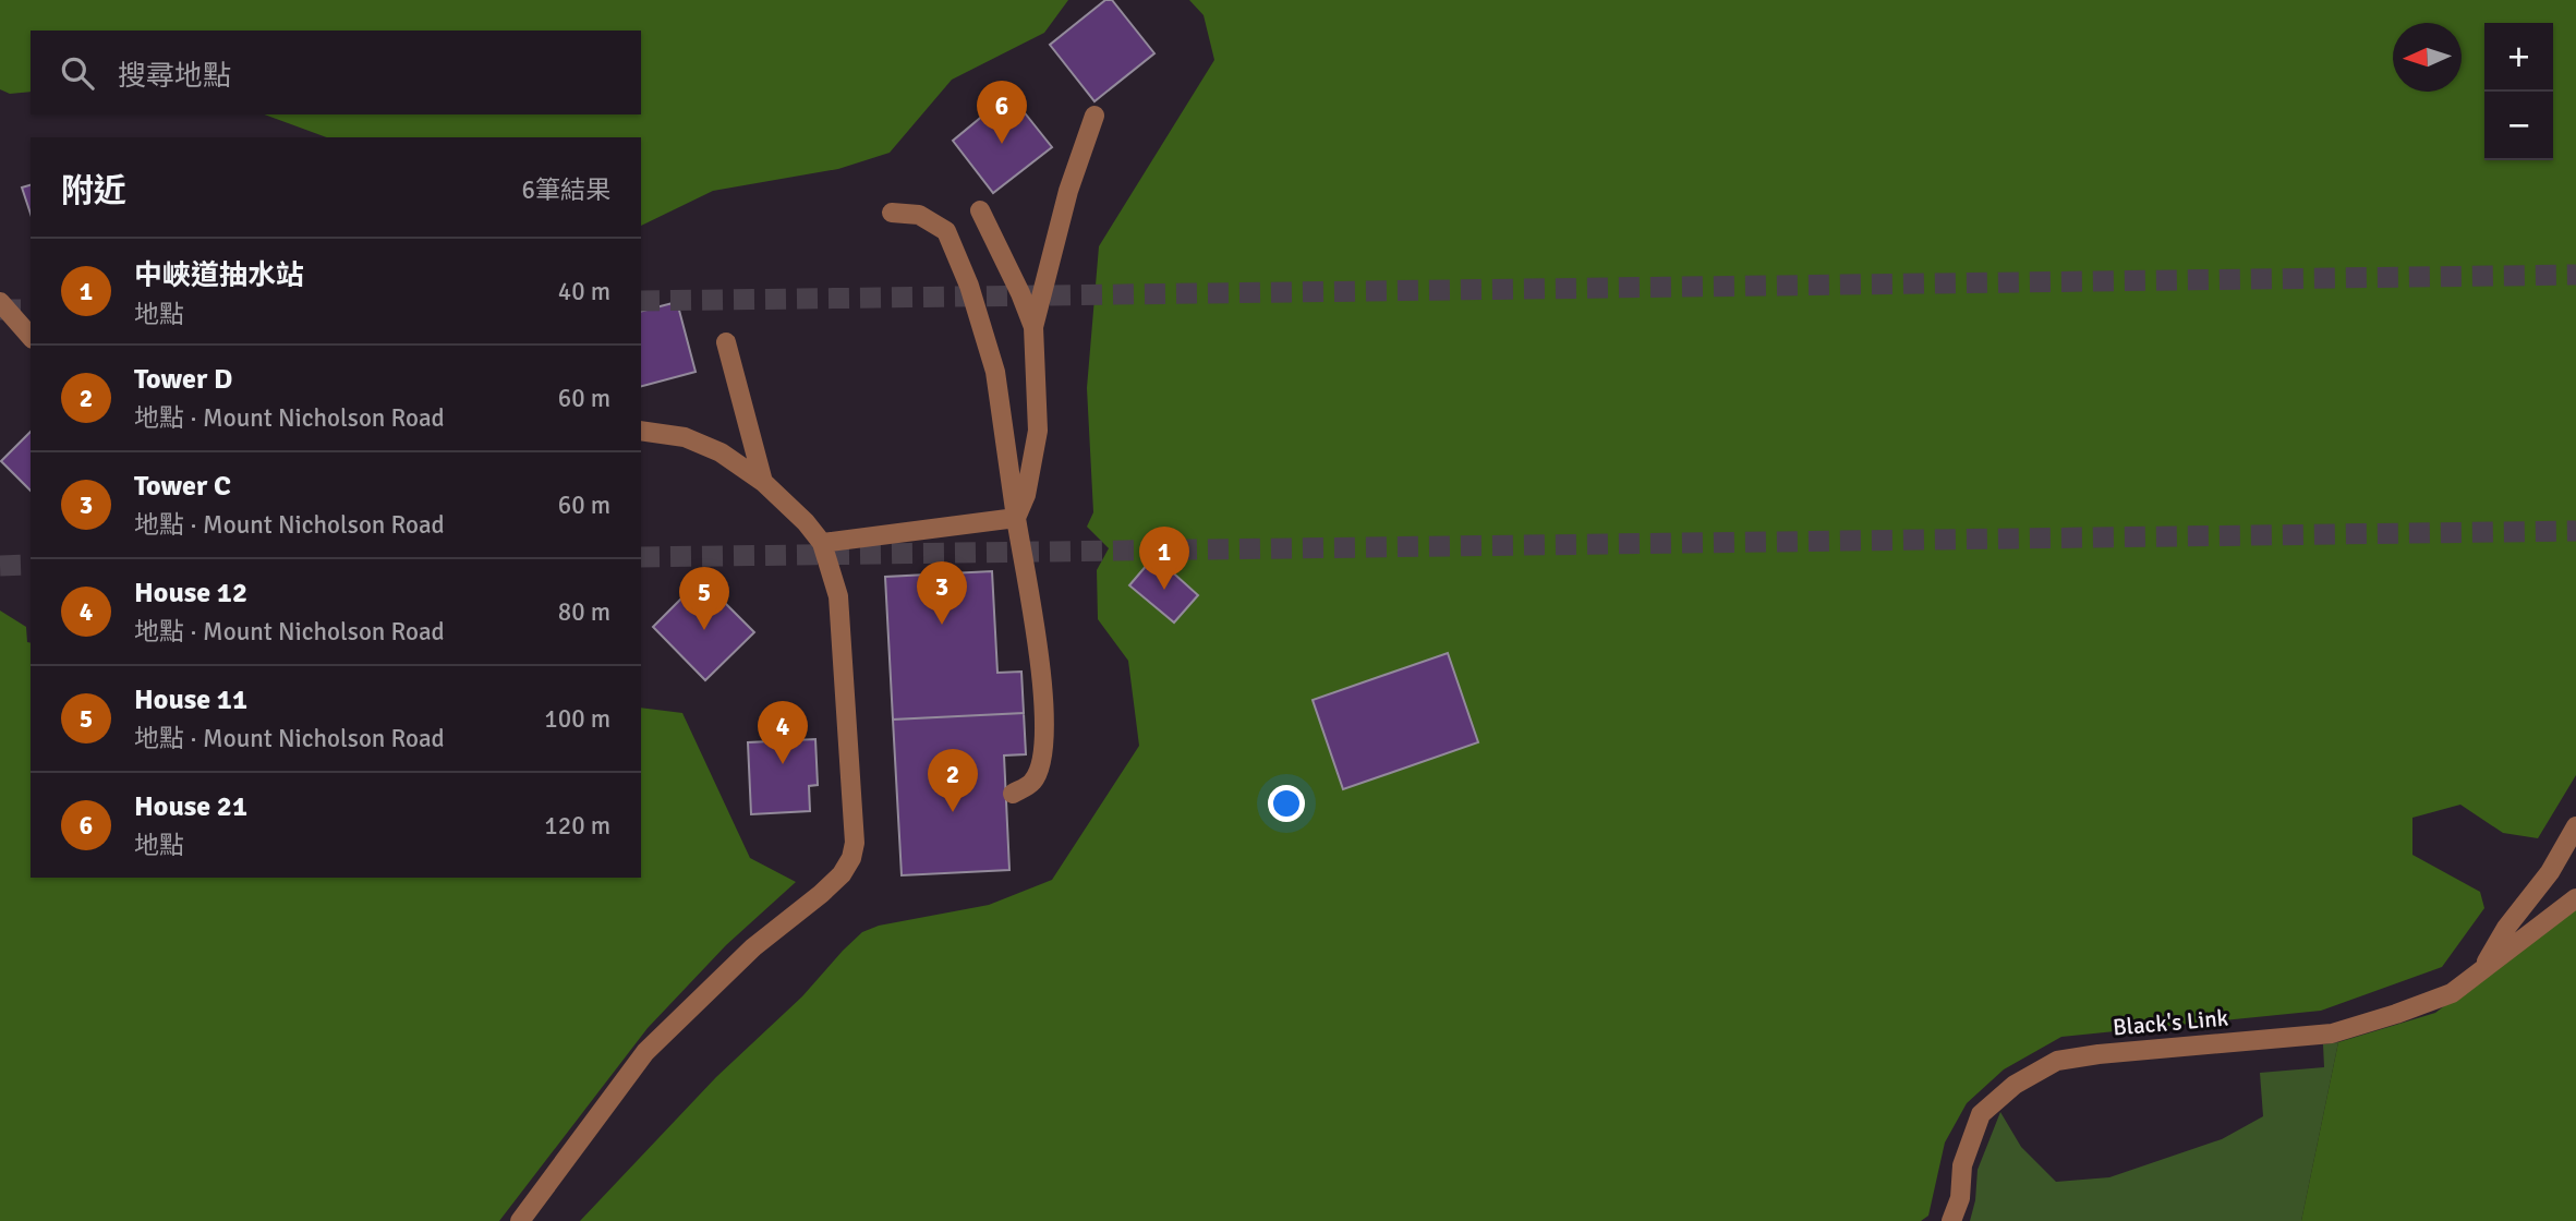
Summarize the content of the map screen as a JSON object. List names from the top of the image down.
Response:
{
  "streets": {
    "street": ["Black's Link"]
  },
  "north": "left",
  "page": {
    "map_buttons": ["+", "−"],
    "search": "搜尋地點",
    "pins": [
      "6",
      "1",
      "3",
      "5",
      "4",
      "2"
    ],
    "heading": ["附近", "6筆結果"],
    "list": [
      {
        "mark": "1",
        "name": "中峽道抽水站",
        "note": "地點",
        "value": "40 m"
      },
      {
        "mark": "2",
        "name": "Tower D",
        "note": "地點 · Mount Nicholson Road",
        "value": "60 m"
      },
      {
        "mark": "3",
        "name": "Tower C",
        "note": "地點 · Mount Nicholson Road",
        "value": "60 m"
      },
      {
        "mark": "4",
        "name": "House 12",
        "note": "地點 · Mount Nicholson Road",
        "value": "80 m"
      },
      {
        "mark": "5",
        "name": "House 11",
        "note": "地點 · Mount Nicholson Road",
        "value": "100 m"
      },
      {
        "mark": "6",
        "name": "House 21",
        "note": "地點",
        "value": "120 m"
      }
    ]
  }
}
